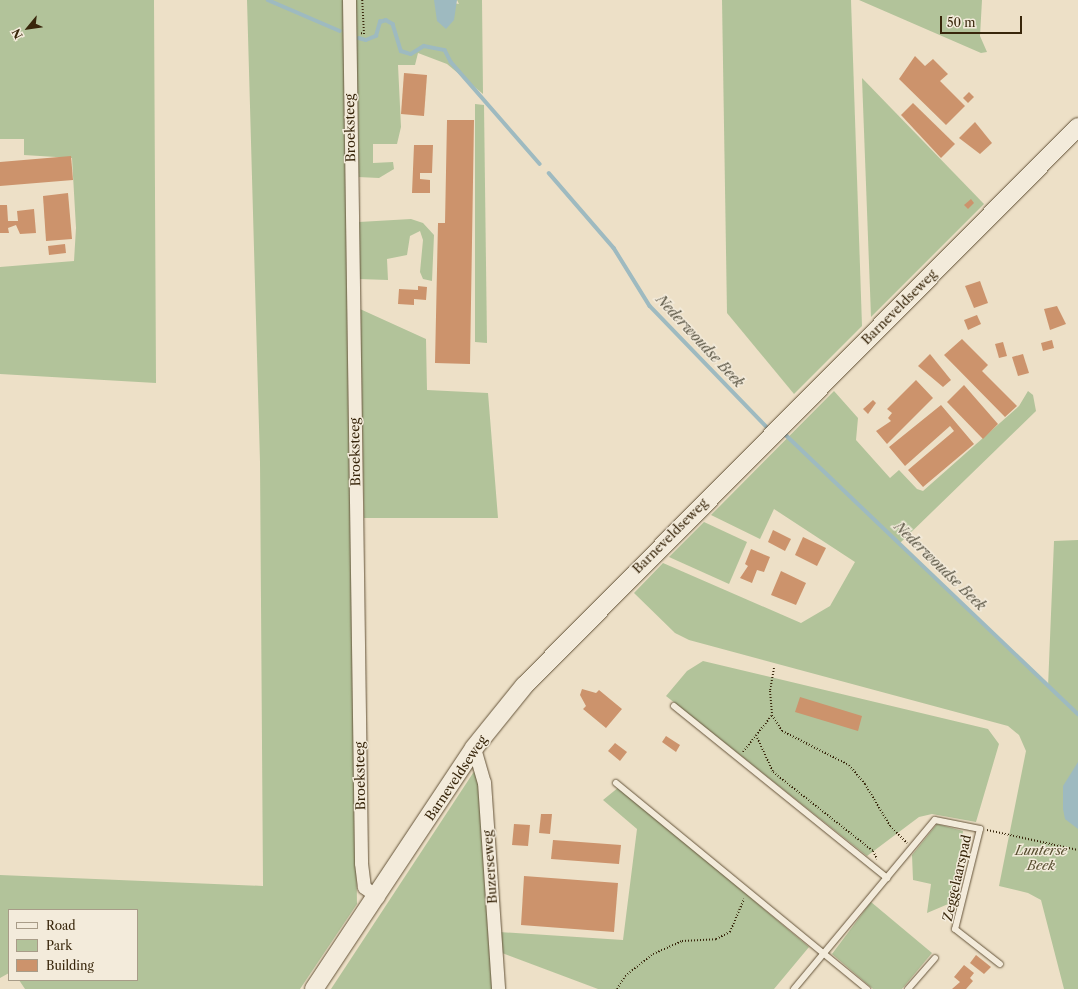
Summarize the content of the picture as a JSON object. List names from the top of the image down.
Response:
{
  "streets": {
    "main road": ["Barneveldseweg"],
    "street": ["Broeksteeg", "Buzerseweg"],
    "lane": ["Zeggelaarspad"]
  },
  "crossings": [
    ["Broeksteeg", "Barneveldseweg"],
    ["Barneveldseweg", "Buzerseweg"]
  ],
  "water": ["Nederwoudse Beek"],
  "parks": ["Lunterse Beek"],
  "legend": ["Road", "Park", "Building"],
  "scale_bar": "50 m",
  "north": "bottom left"
}
